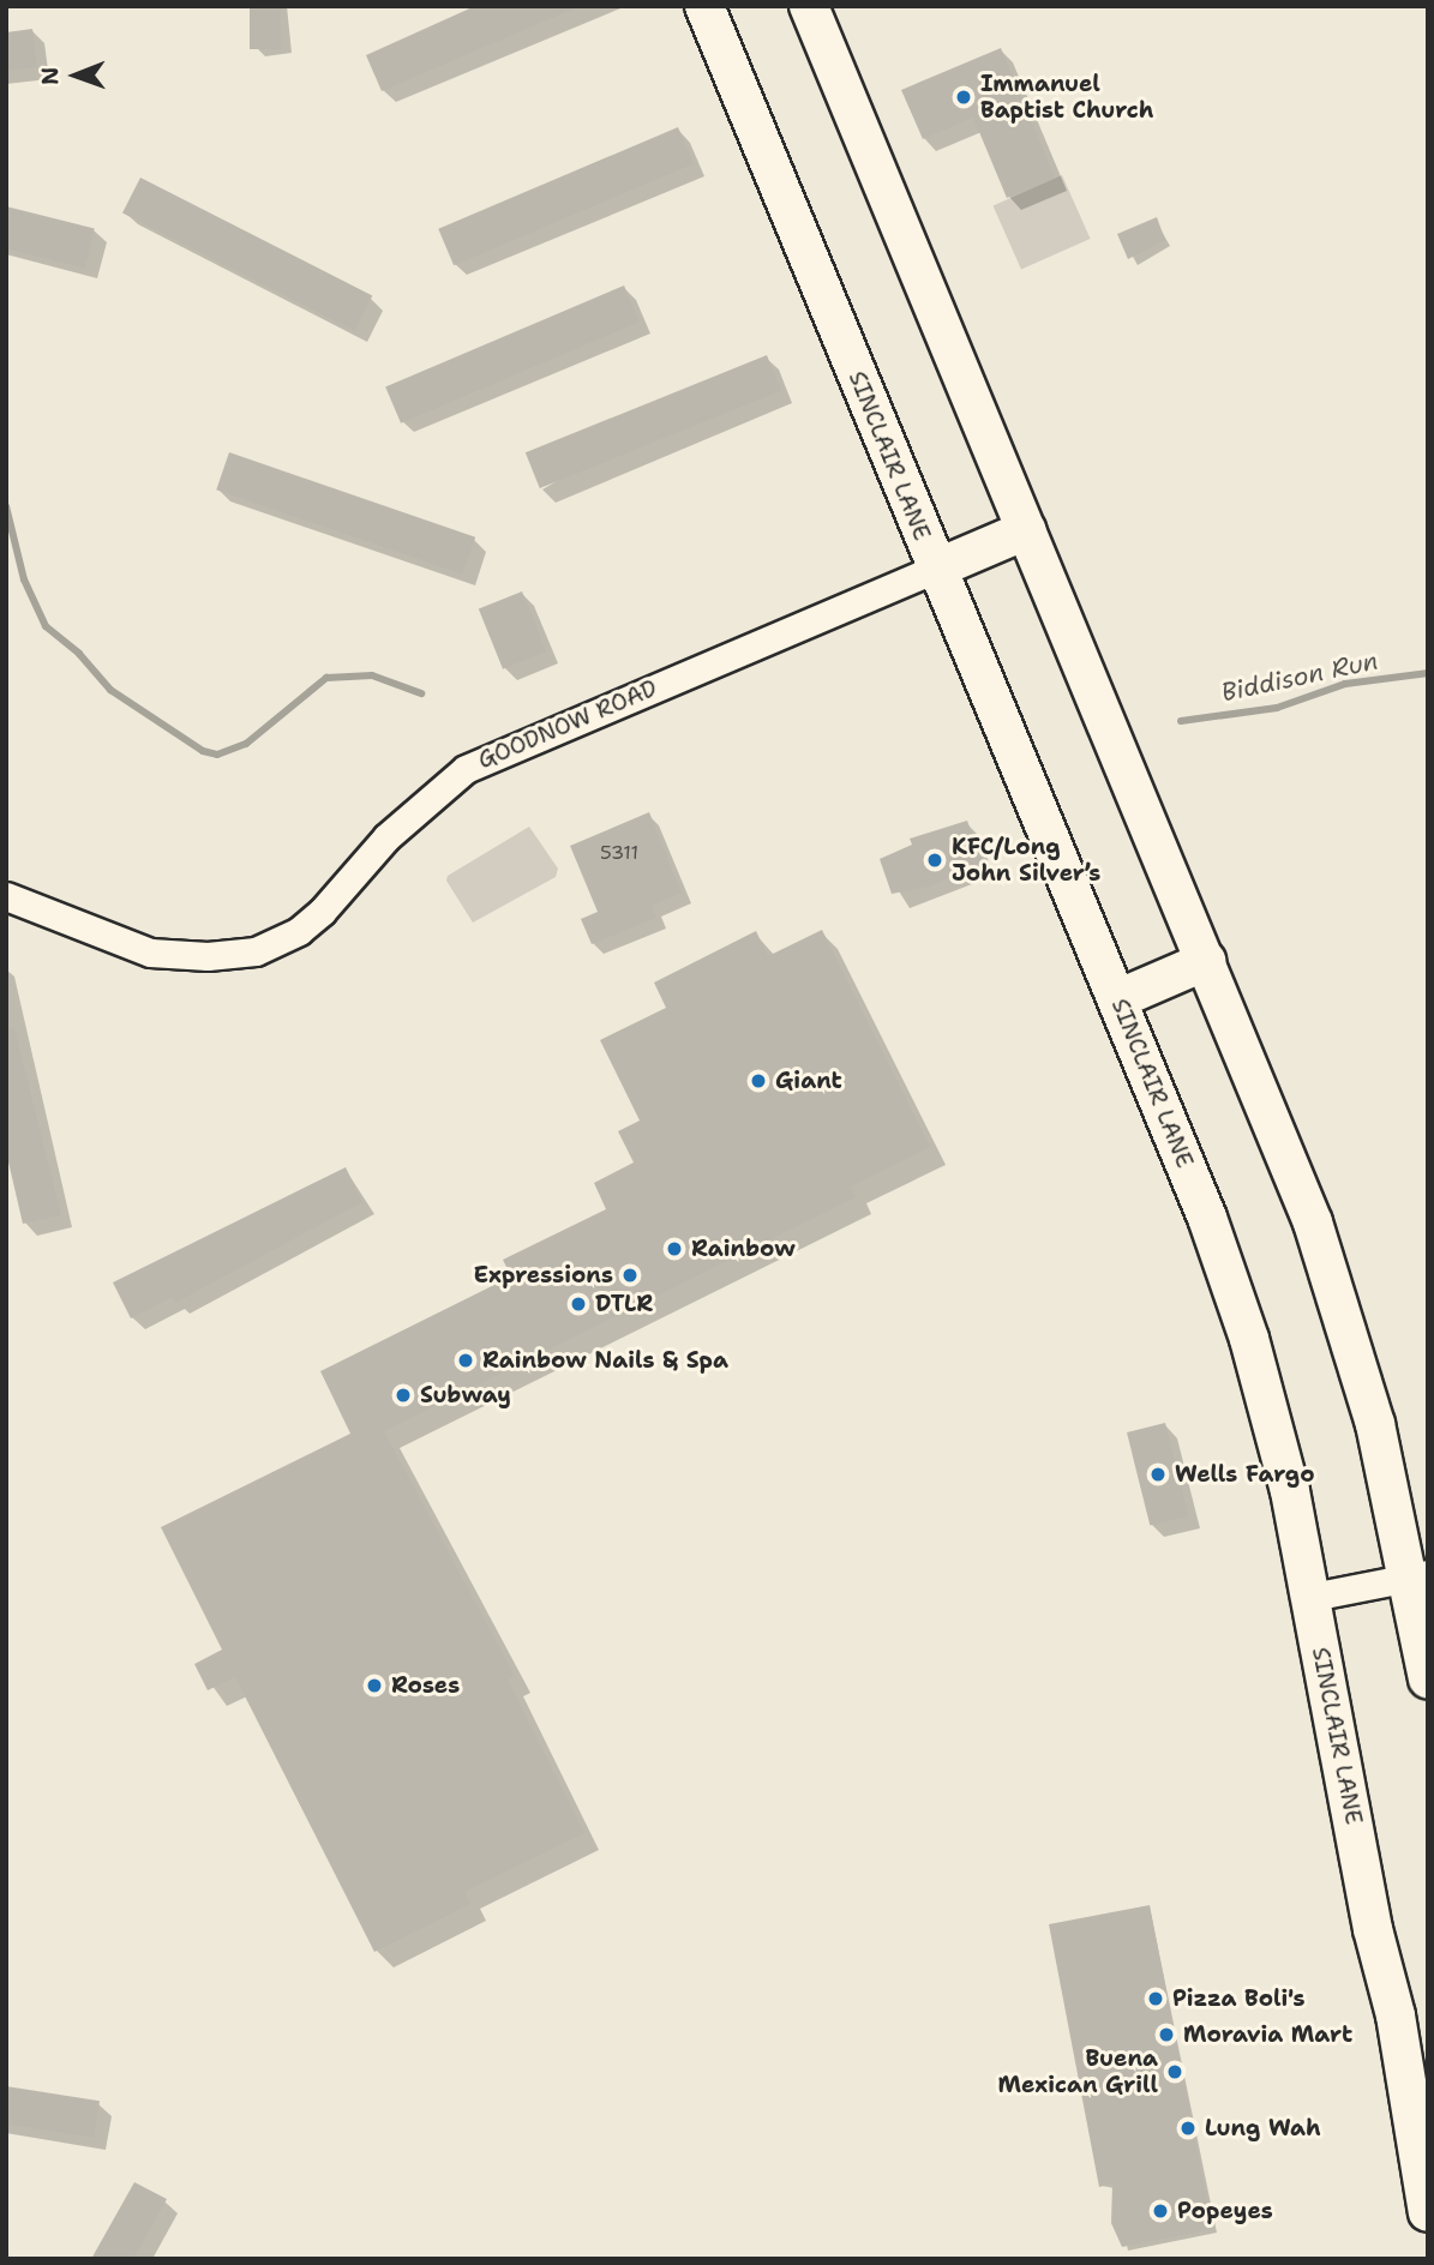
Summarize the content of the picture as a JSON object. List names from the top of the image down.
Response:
{
  "streets": {
    "street": ["SINCLAIR LANE", "GOODNOW ROAD"]
  },
  "crossings": [
    ["SINCLAIR LANE", "GOODNOW ROAD"]
  ],
  "water": ["Biddison Run"],
  "places": [
    "Immanuel Baptist Church",
    "KFC/Long John Silver’s",
    "Giant",
    "Rainbow",
    "Expressions",
    "DTLR",
    "Rainbow Nails & Spa",
    "Subway",
    "Wells Fargo",
    "Roses",
    "Pizza Boli's",
    "Moravia Mart",
    "Buena Mexican Grill",
    "Lung Wah",
    "Popeyes"
  ],
  "house_numbers": ["5311"],
  "north": "left"
}
